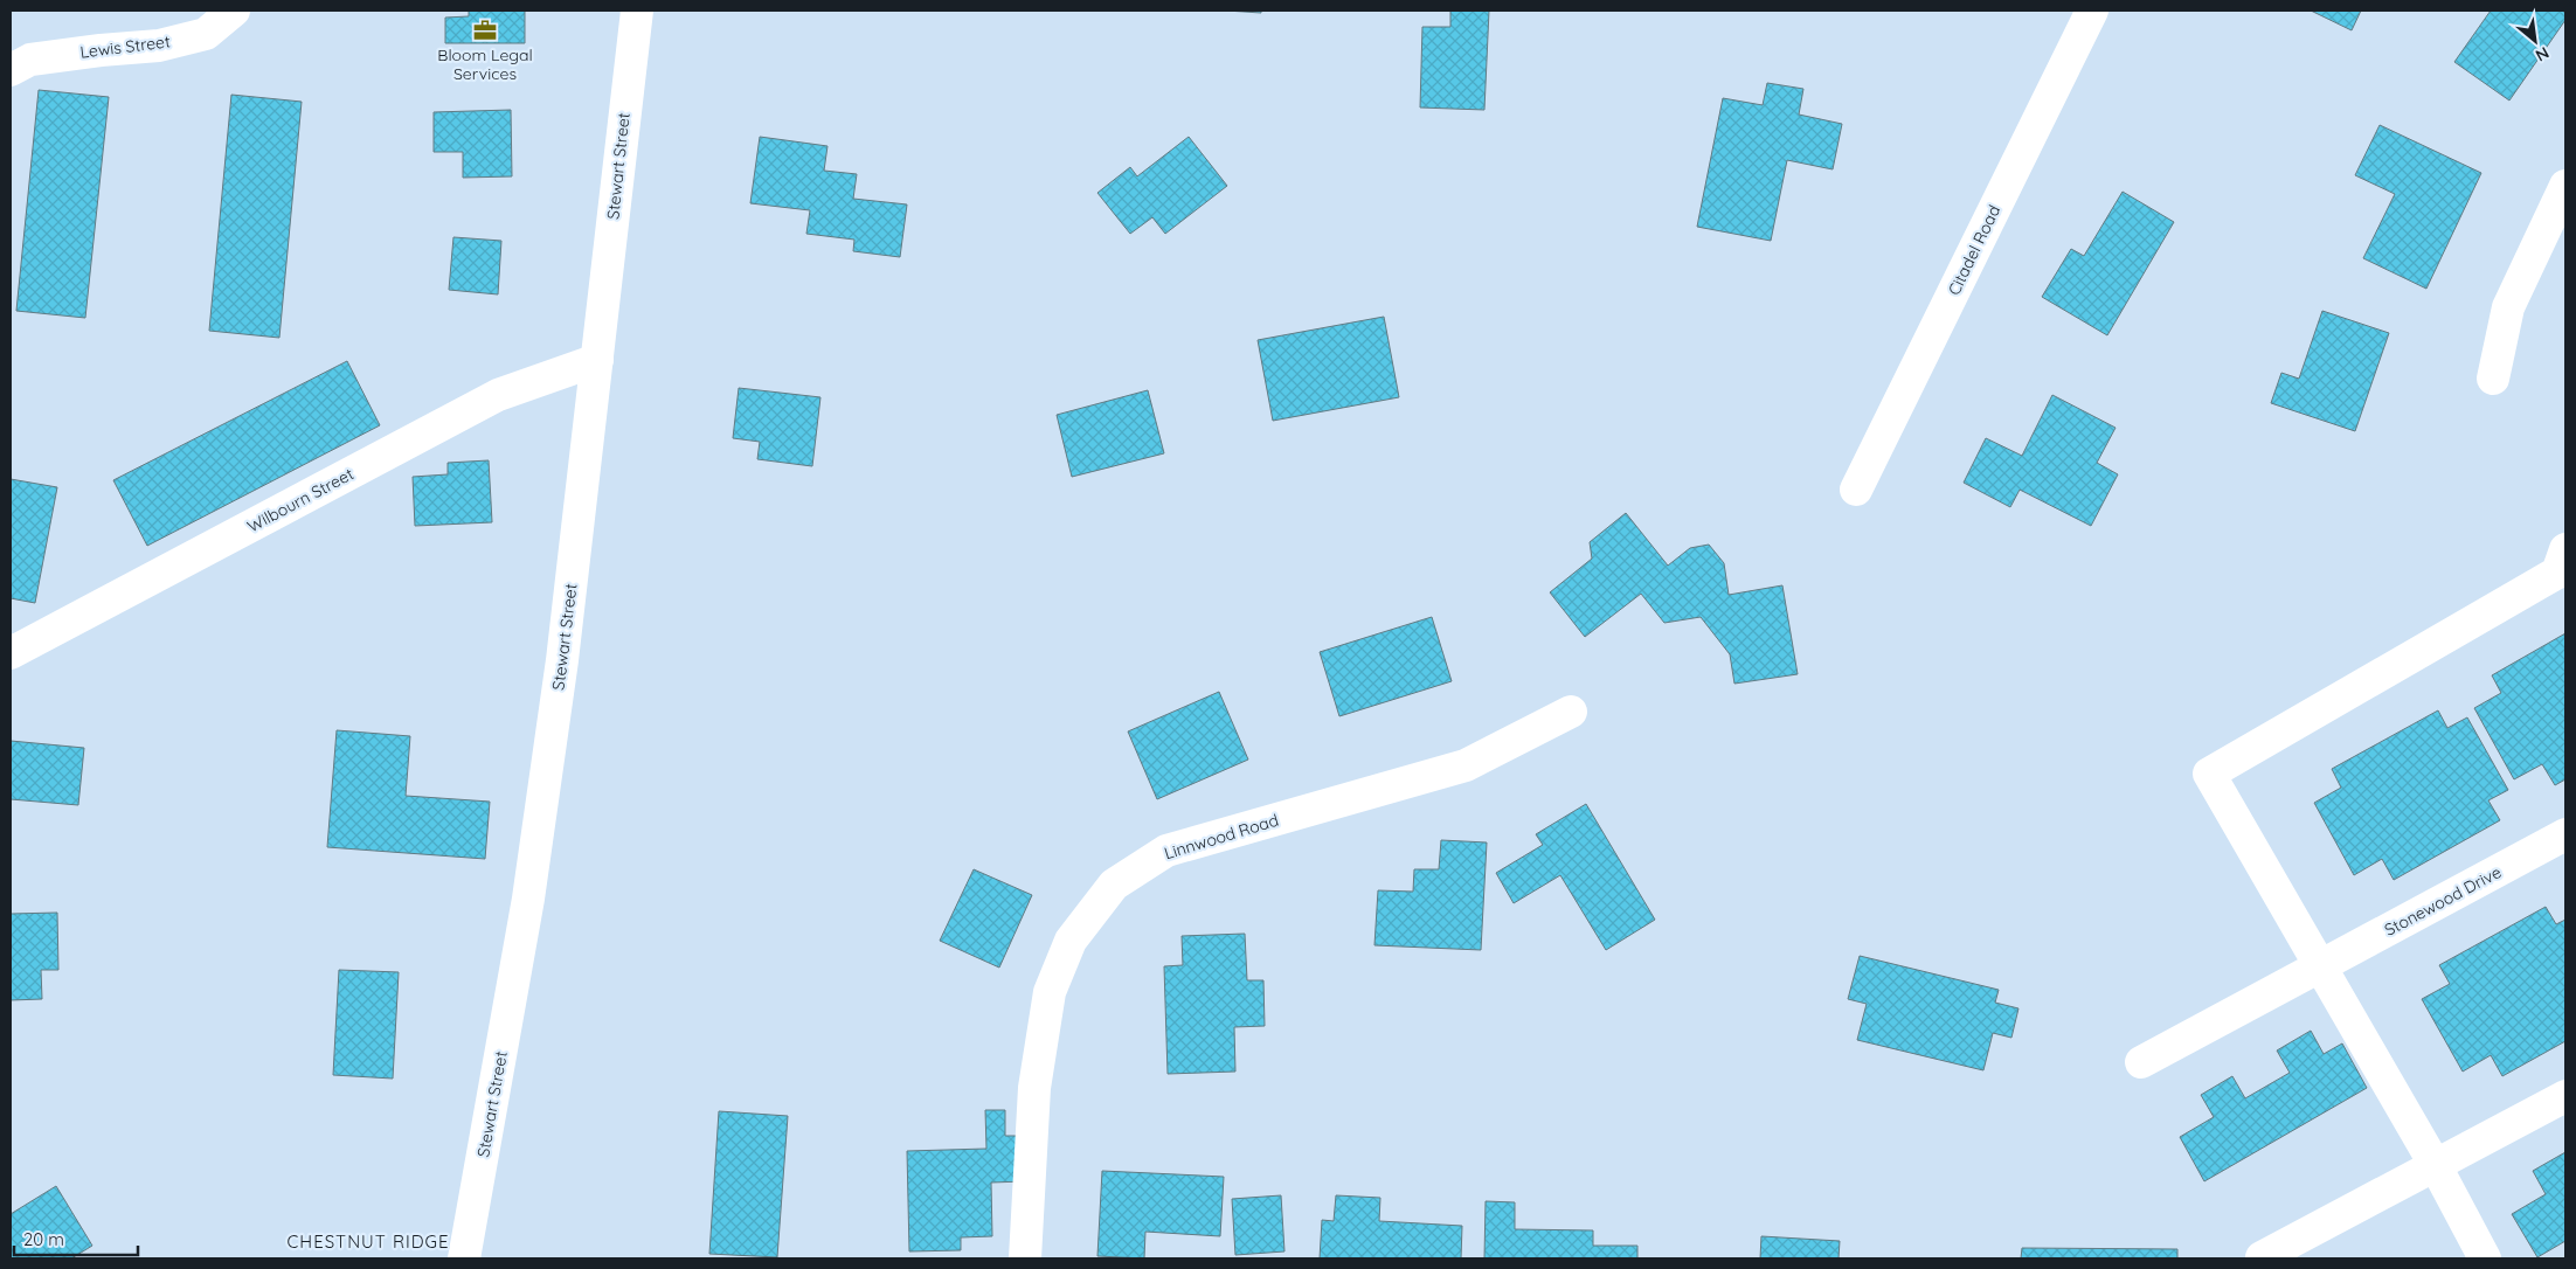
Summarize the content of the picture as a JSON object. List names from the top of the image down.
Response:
{
  "streets": {
    "street": [
      "Lewis Street",
      "Stewart Street",
      "Citadel Road",
      "Wilbourn Street",
      "Linnwood Road",
      "Stonewood Drive"
    ]
  },
  "crossings": [
    ["Stewart Street", "Wilbourn Street"]
  ],
  "districts": ["CHESTNUT RIDGE"],
  "places": {
    "office": ["Bloom Legal Services"]
  },
  "scale_bar": "20 m",
  "north": "bottom right"
}
